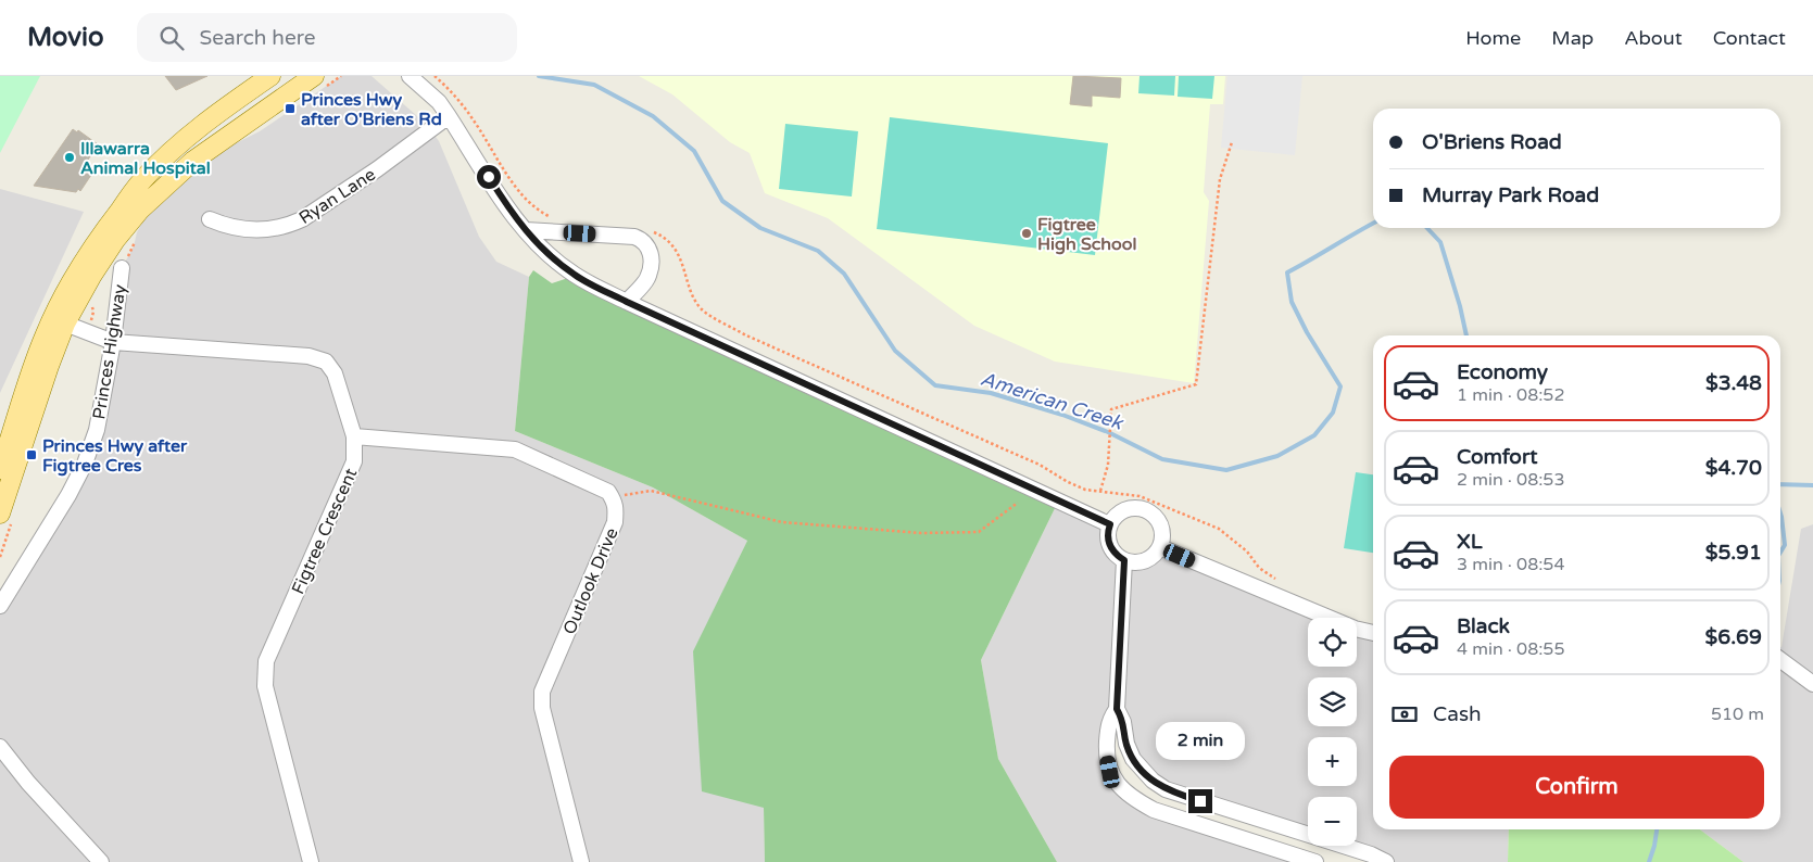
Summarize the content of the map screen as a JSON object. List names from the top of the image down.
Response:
{
  "streets": {
    "main road": ["Princes Highway"],
    "street": ["Ryan Lane", "Figtree Crescent", "Outlook Drive"]
  },
  "crossings": [
    ["Princes Highway", "Figtree Crescent"]
  ],
  "water": ["American Creek"],
  "places": {
    "transit": ["Princes Hwy after O'Briens Rd", "Princes Hwy after Figtree Cres"],
    "other": ["Illawarra Animal Hospital", "Figtree High School"]
  },
  "page": {
    "header": "Movio",
    "search": "Search here",
    "nav": [
      "Home",
      "Map",
      "About",
      "Contact"
    ],
    "banner": ["O'Briens Road", "Murray Park Road"],
    "list": [
      {
        "name": "Economy",
        "note": "1 min · 08:52",
        "value": "$3.48"
      },
      {
        "name": "Comfort",
        "note": "2 min · 08:53",
        "value": "$4.70"
      },
      {
        "name": "XL",
        "note": "3 min · 08:54",
        "value": "$5.91"
      },
      {
        "name": "Black",
        "note": "4 min · 08:55",
        "value": "$6.69"
      }
    ],
    "map_buttons": ["+", "−"],
    "pay": ["Cash", "510 m"],
    "bubble": "2 min",
    "buttons": "Confirm"
  }
}
